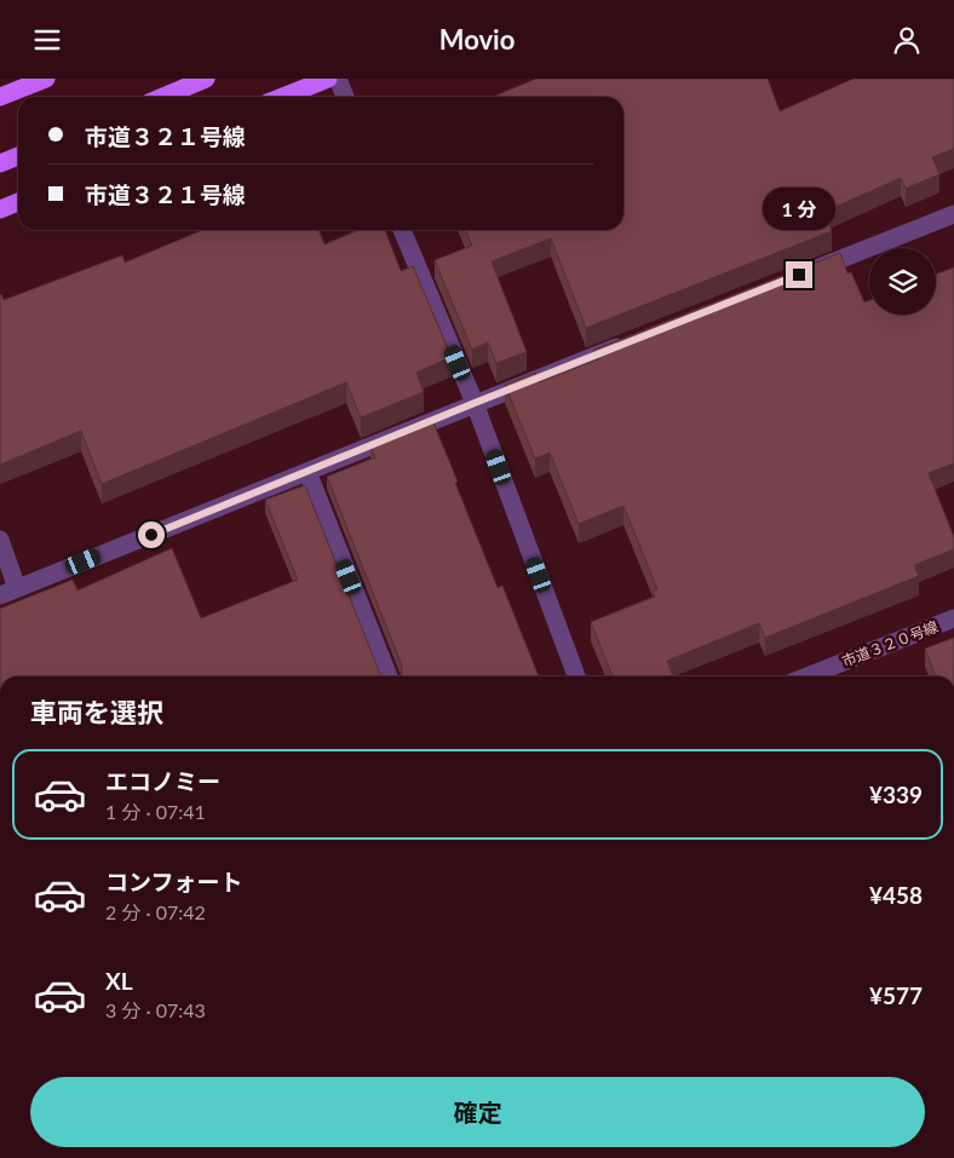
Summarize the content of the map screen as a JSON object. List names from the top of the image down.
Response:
{
  "streets": {
    "street": ["市道３２０号線"]
  },
  "page": {
    "header": "Movio",
    "banner": ["市道３２１号線", "市道３２１号線"],
    "bubble": "1 分",
    "heading": "車両を選択",
    "list": [
      {
        "name": "エコノミー",
        "note": "1 分 · 07:41",
        "value": "¥339"
      },
      {
        "name": "コンフォート",
        "note": "2 分 · 07:42",
        "value": "¥458"
      },
      {
        "name": "XL",
        "note": "3 分 · 07:43",
        "value": "¥577"
      }
    ],
    "buttons": "確定"
  }
}
